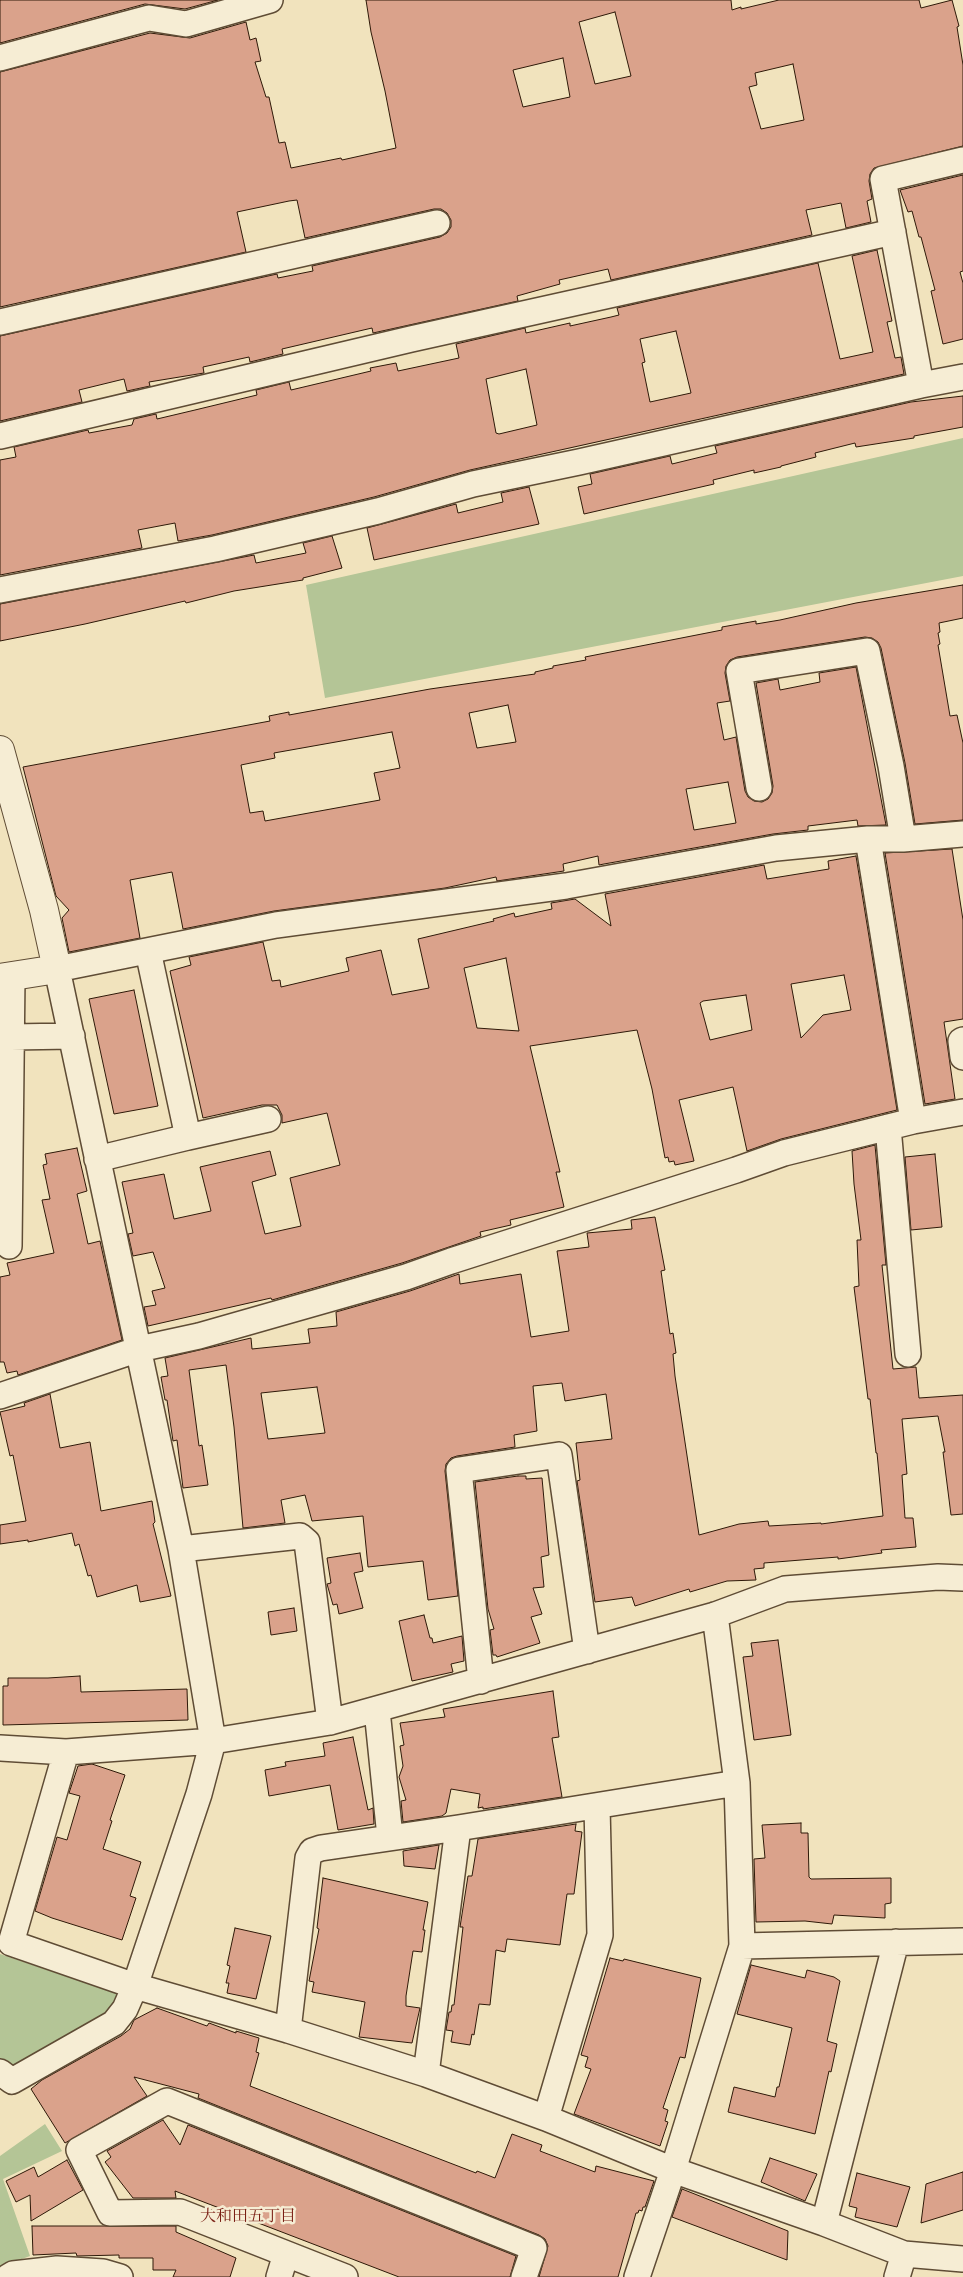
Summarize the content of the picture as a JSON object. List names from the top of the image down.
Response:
{
  "districts": ["大和田五丁目"]
}
